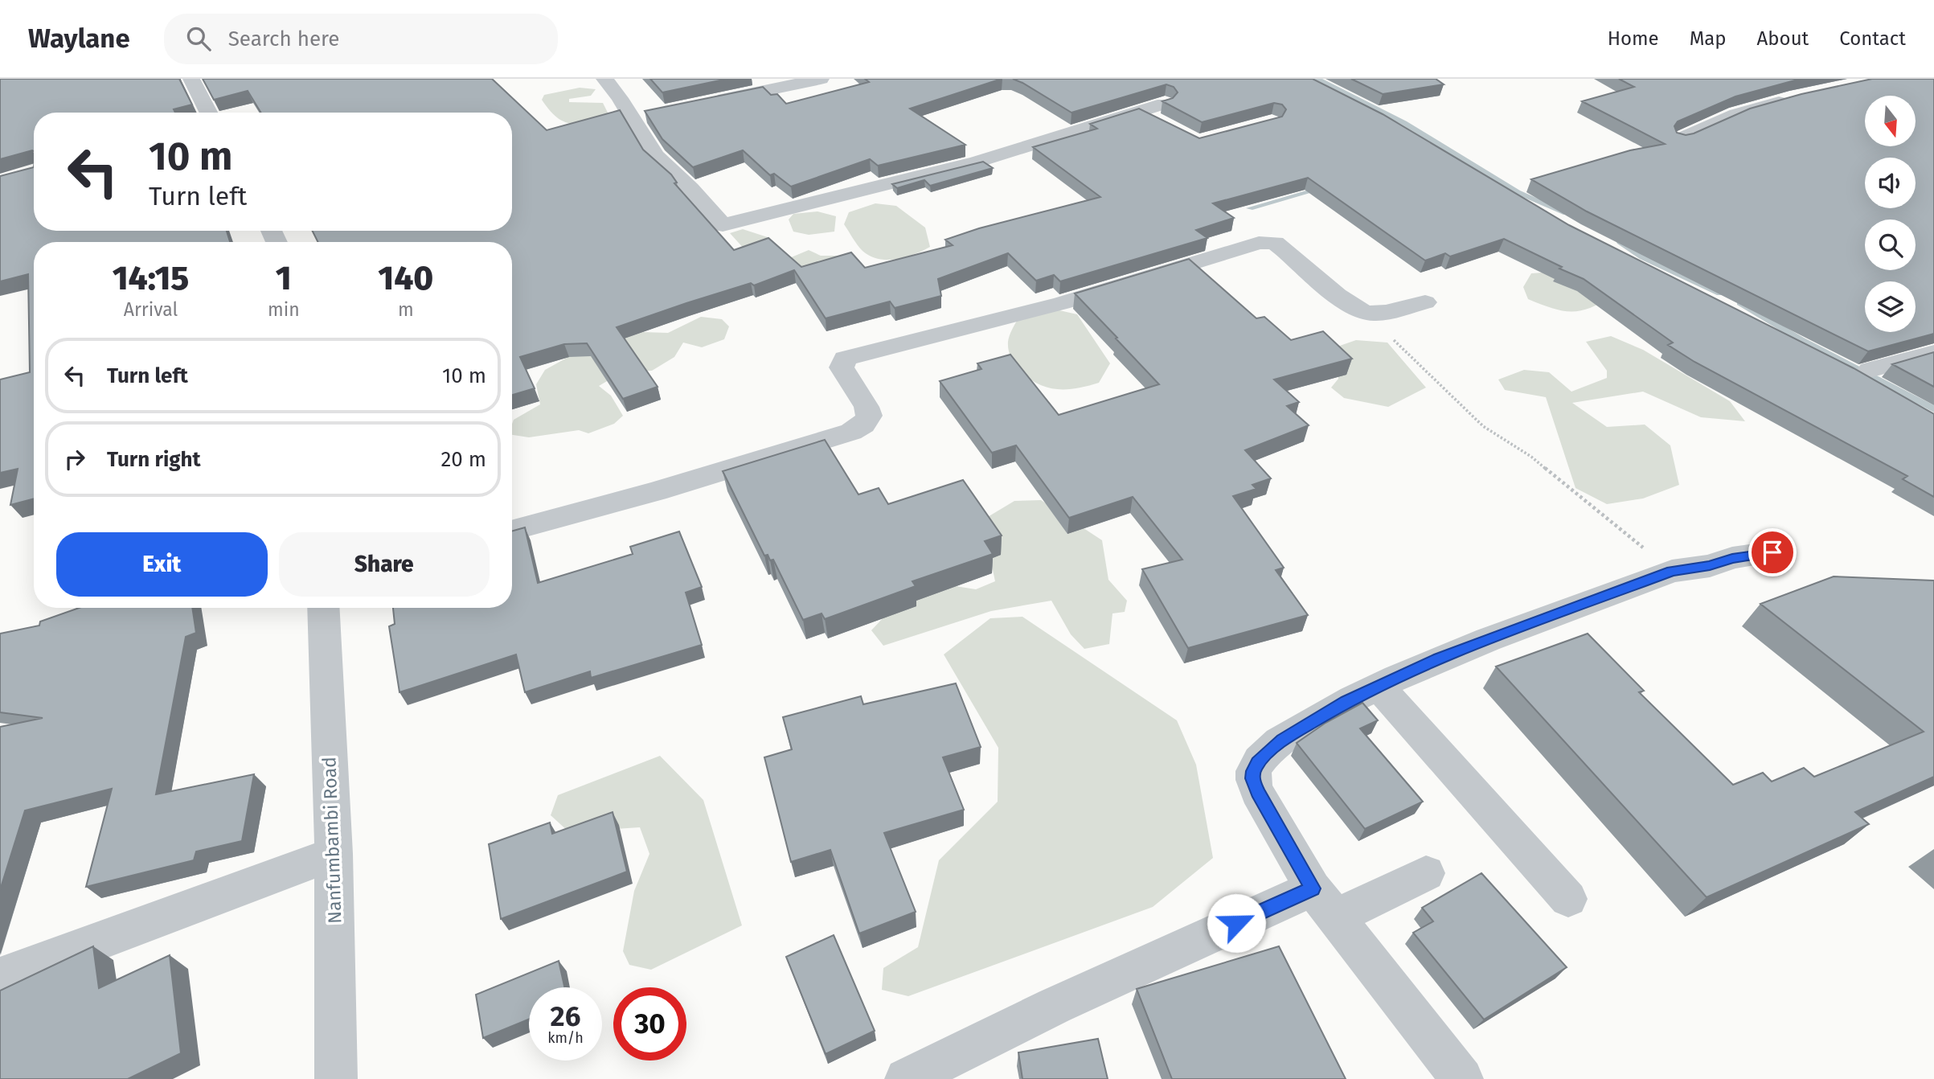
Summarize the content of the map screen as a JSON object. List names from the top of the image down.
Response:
{
  "streets": {
    "street": ["Nanfumbambi Road"]
  },
  "north": "bottom",
  "page": {
    "header": "Waylane",
    "search": "Search here",
    "nav": [
      "Home",
      "Map",
      "About",
      "Contact"
    ],
    "turn": ["10 m", "Turn left"],
    "eta": [
      "14:15",
      "Arrival",
      "1",
      "min",
      "140",
      "m"
    ],
    "list": [
      {
        "name": "Turn left",
        "value": "10 m"
      },
      {
        "name": "Turn right",
        "value": "20 m"
      }
    ],
    "buttons": ["Exit", "Share"],
    "speed": "26 km/h",
    "limit": "30"
  }
}
